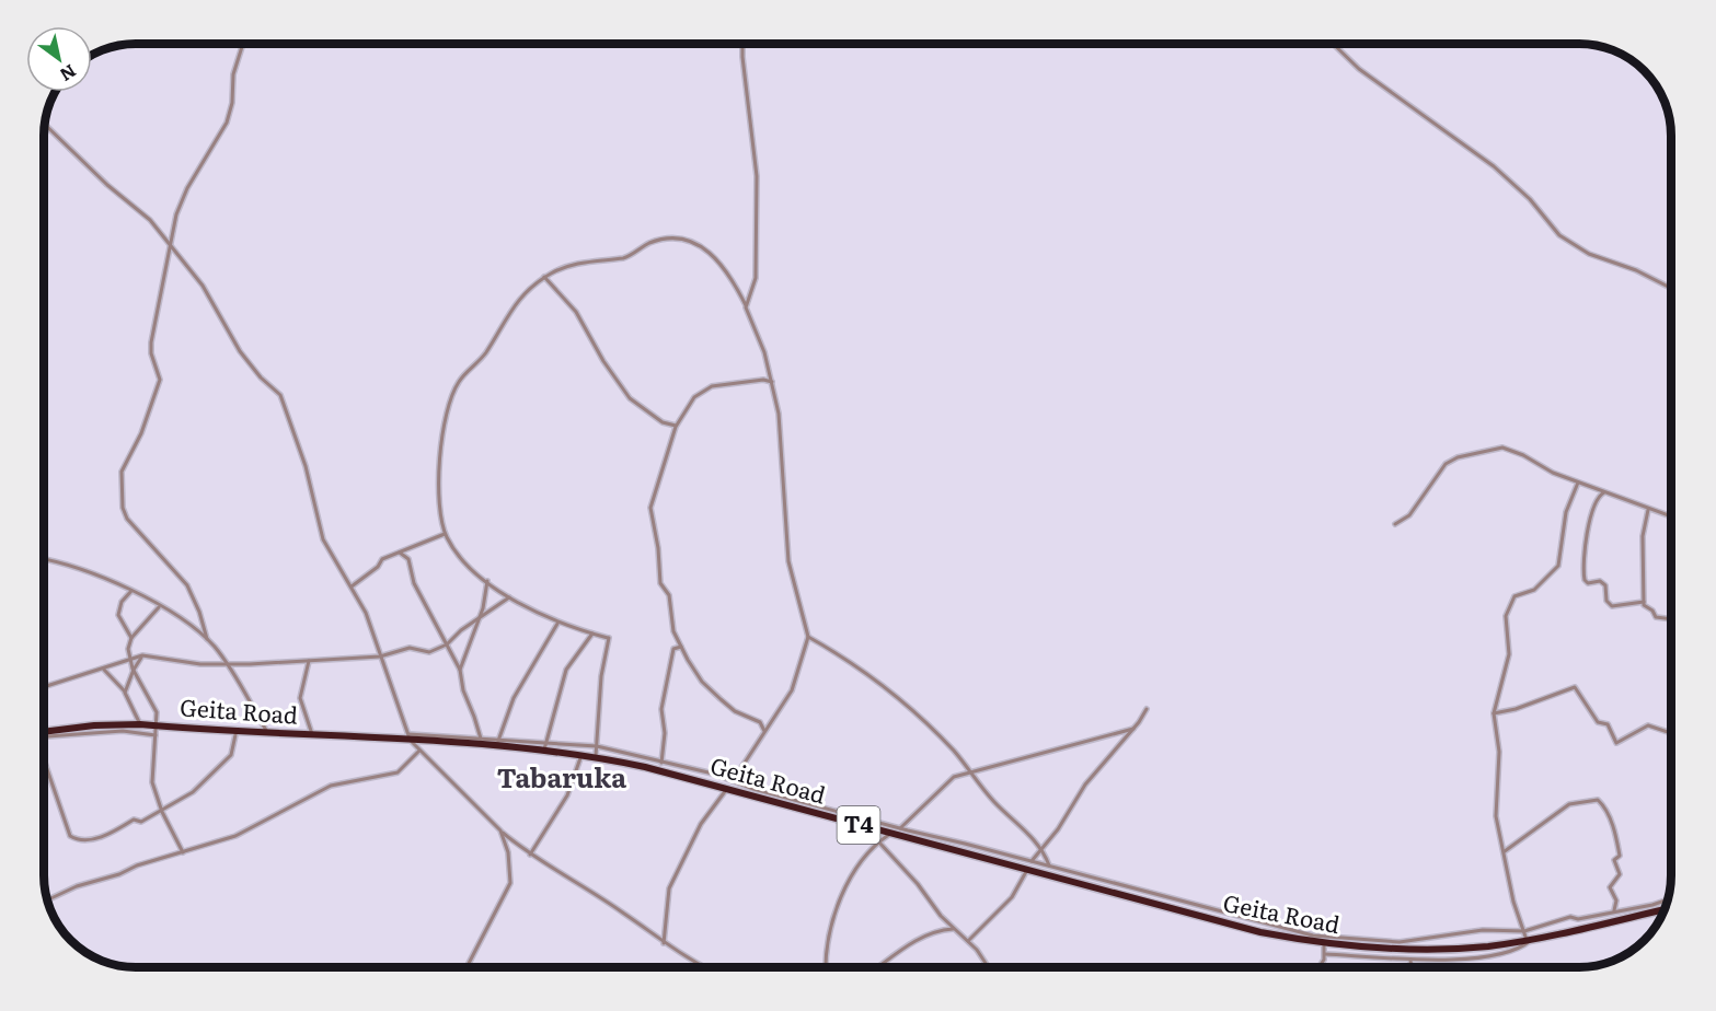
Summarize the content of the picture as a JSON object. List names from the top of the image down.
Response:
{
  "streets": {
    "highway": ["Geita Road", "T4"]
  },
  "districts": ["Tabaruka"],
  "north": "bottom right"
}
